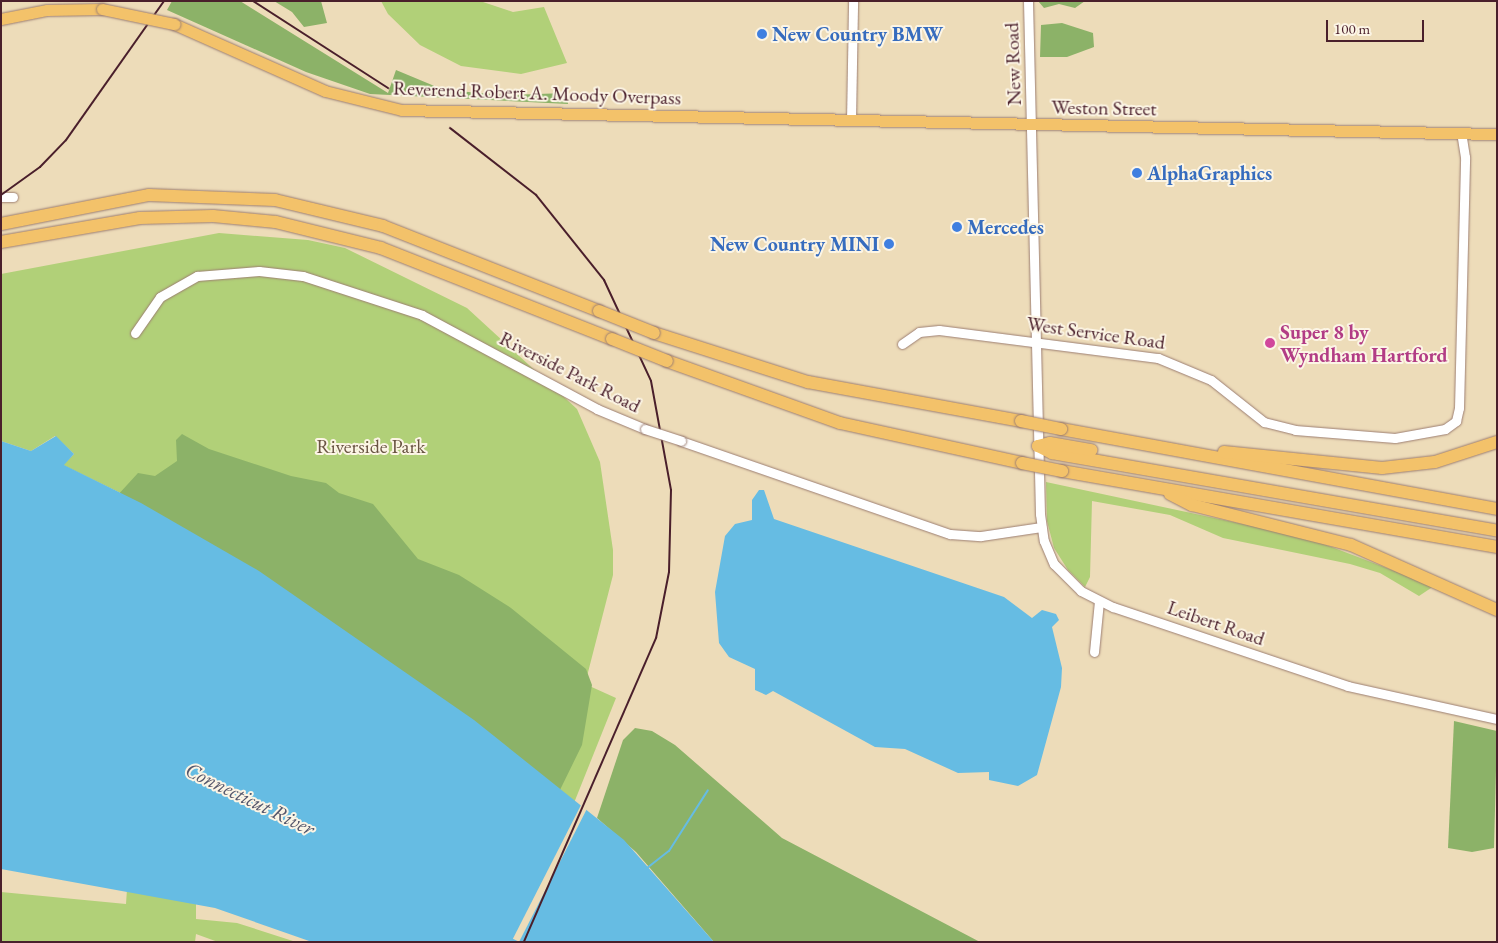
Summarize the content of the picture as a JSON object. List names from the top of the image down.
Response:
{
  "streets": {
    "main road": ["Reverend Robert A. Moody Overpass", "Weston Street"],
    "street": [
      "New Road",
      "West Service Road",
      "Riverside Park Road",
      "Leibert Road"
    ]
  },
  "crossings": [
    ["New Road", "Reverend Robert A. Moody Overpass"],
    ["New Road", "Weston Street"],
    ["Reverend Robert A. Moody Overpass", "Weston Street"],
    ["Weston Street", "West Service Road"],
    ["Weston Street", "Leibert Road"],
    ["Riverside Park Road", "Leibert Road"]
  ],
  "water": ["Connecticut River"],
  "parks": ["Riverside Park"],
  "places": [
    "New Country BMW",
    "AlphaGraphics",
    "Mercedes",
    "New Country MINI",
    "Super 8 by Wyndham Hartford"
  ],
  "scale_bar": "100 m"
}
